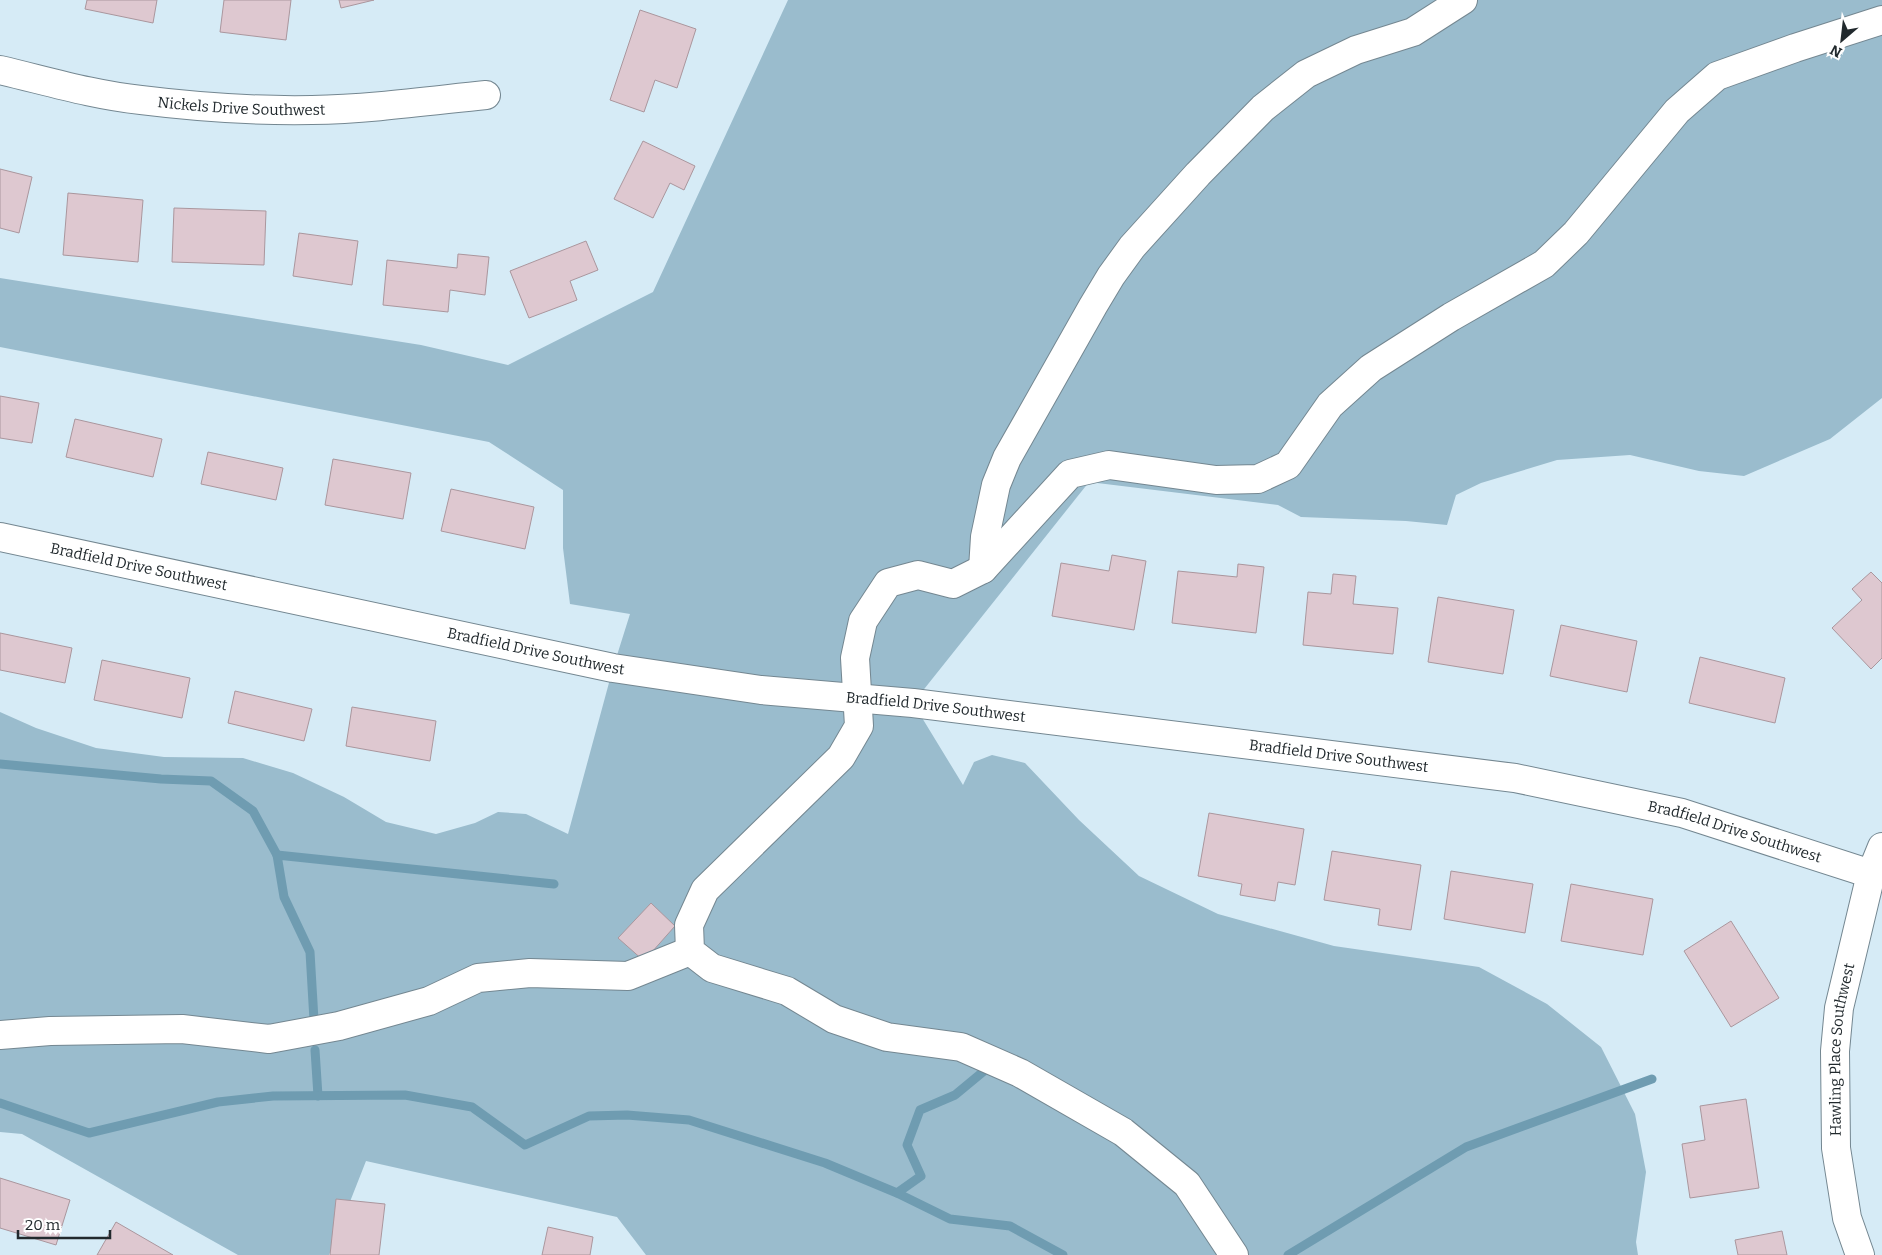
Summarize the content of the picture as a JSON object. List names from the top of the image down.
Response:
{
  "streets": {
    "street": ["Nickels Drive Southwest", "Bradfield Drive Southwest", "Hawling Place Southwest"]
  },
  "crossings": [
    ["Bradfield Drive Southwest", "Hawling Place Southwest"]
  ],
  "scale_bar": "20 m",
  "north": "bottom left"
}
